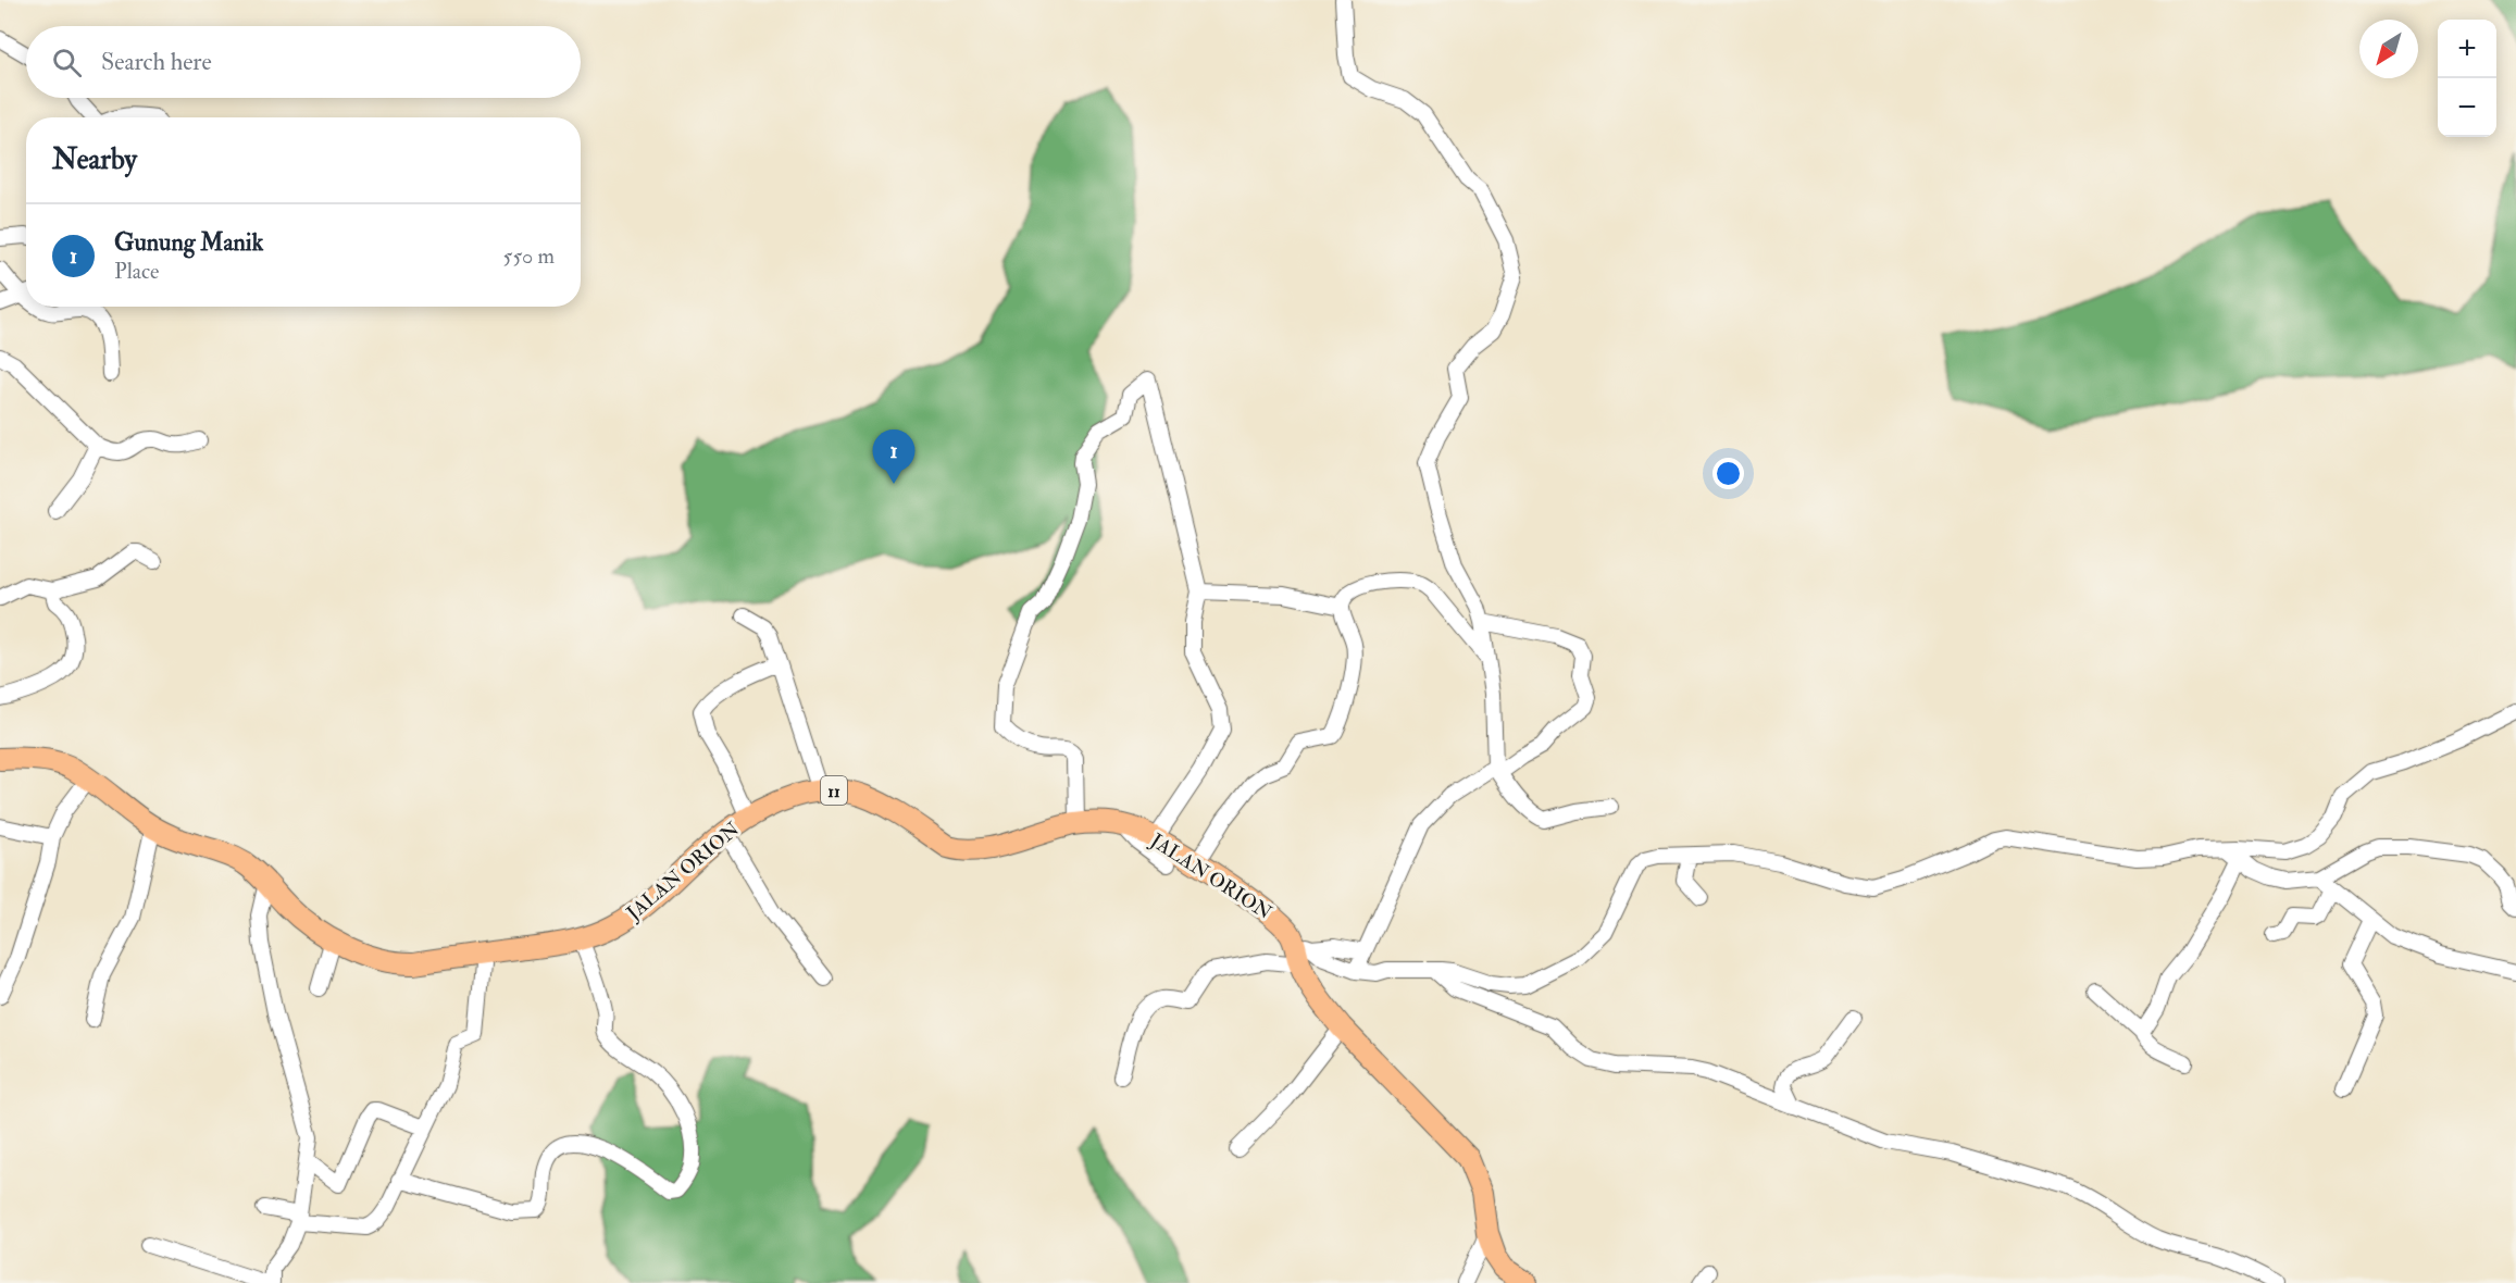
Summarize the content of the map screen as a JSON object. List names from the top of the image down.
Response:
{
  "streets": {
    "highway": ["11", "JALAN ORION"]
  },
  "north": "bottom left",
  "page": {
    "map_buttons": ["+", "−"],
    "search": "Search here",
    "heading": "Nearby",
    "list": [
      {
        "mark": "1",
        "name": "Gunung Manik",
        "note": "Place",
        "value": "550 m"
      }
    ],
    "pins": "1"
  }
}
